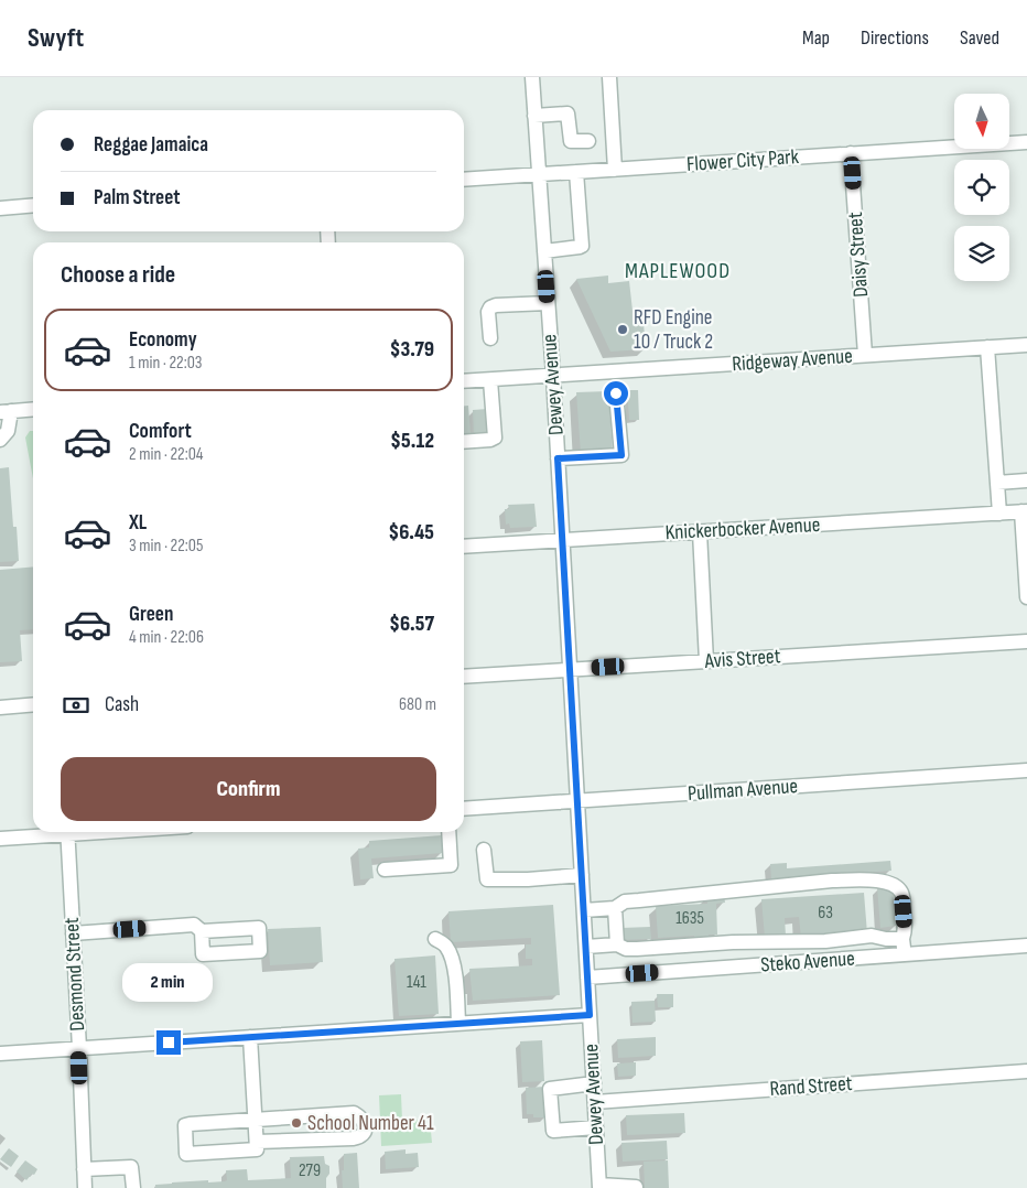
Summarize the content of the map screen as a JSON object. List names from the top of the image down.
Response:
{
  "streets": {
    "street": [
      "Flower City Park",
      "Daisy Street",
      "Ridgeway Avenue",
      "Dewey Avenue",
      "Knickerbocker Avenue",
      "Avis Street",
      "Pullman Avenue",
      "Steko Avenue",
      "Desmond Street",
      "Rand Street"
    ]
  },
  "crossings": [
    ["Flower City Park", "Daisy Street"],
    ["Flower City Park", "Dewey Avenue"],
    ["Daisy Street", "Ridgeway Avenue"],
    ["Ridgeway Avenue", "Dewey Avenue"],
    ["Dewey Avenue", "Knickerbocker Avenue"],
    ["Dewey Avenue", "Avis Street"],
    ["Dewey Avenue", "Pullman Avenue"],
    ["Dewey Avenue", "Steko Avenue"],
    ["Dewey Avenue", "Rand Street"]
  ],
  "districts": ["MAPLEWOOD"],
  "places": ["RFD Engine 10 / Truck 2", "School Number 41"],
  "house_numbers": [
    "63",
    "1635",
    "141",
    "279"
  ],
  "north": "bottom",
  "page": {
    "header": "Swyft",
    "nav": ["Map", "Directions", "Saved"],
    "banner": ["Reggae Jamaica", "Palm Street"],
    "heading": "Choose a ride",
    "list": [
      {
        "name": "Economy",
        "note": "1 min · 22:03",
        "value": "$3.79"
      },
      {
        "name": "Comfort",
        "note": "2 min · 22:04",
        "value": "$5.12"
      },
      {
        "name": "XL",
        "note": "3 min · 22:05",
        "value": "$6.45"
      },
      {
        "name": "Green",
        "note": "4 min · 22:06",
        "value": "$6.57"
      }
    ],
    "pay": ["Cash", "680 m"],
    "buttons": "Confirm",
    "bubble": "2 min"
  }
}
